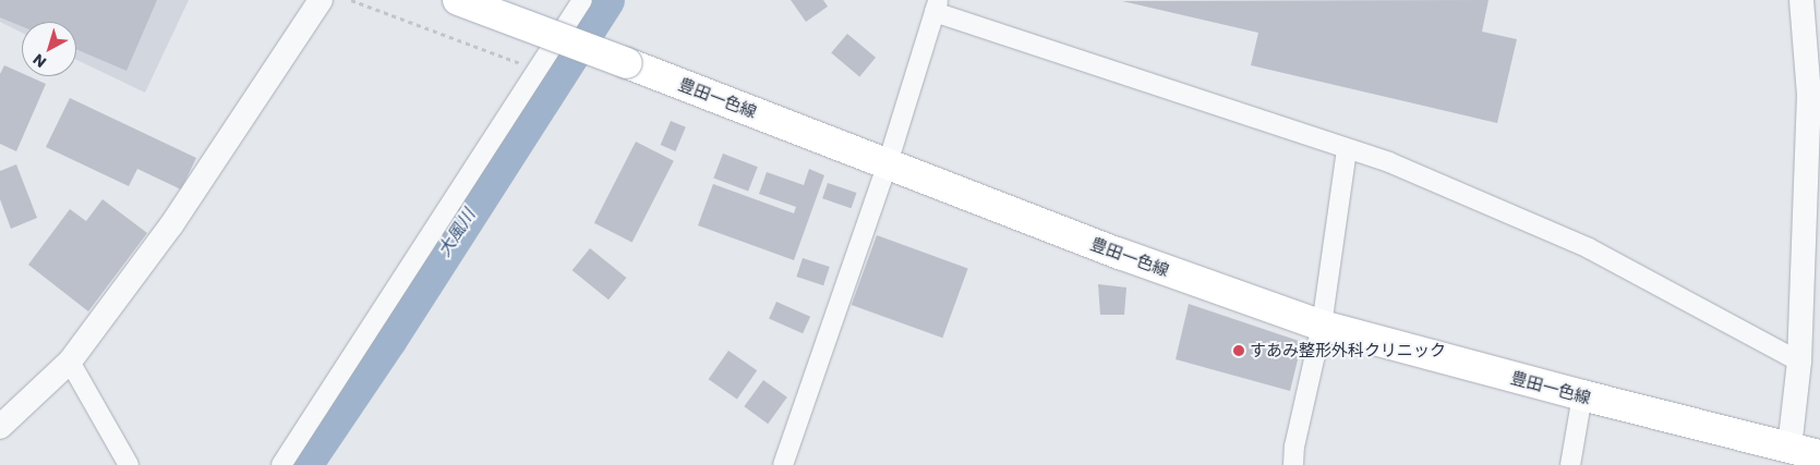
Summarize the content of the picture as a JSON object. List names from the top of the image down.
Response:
{
  "streets": {
    "main road": ["豊田一色線"]
  },
  "water": ["大風川"],
  "places": ["すあみ整形外科クリニック"],
  "north": "bottom left"
}
